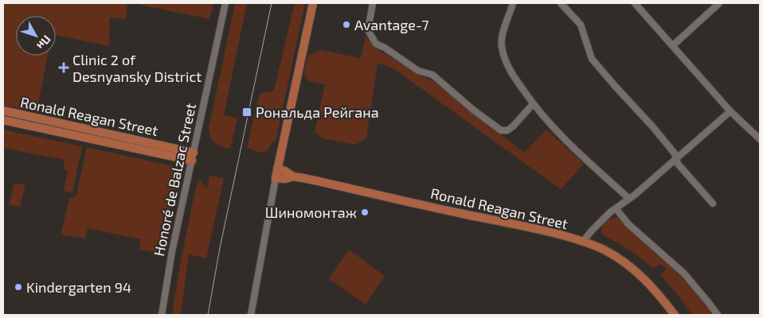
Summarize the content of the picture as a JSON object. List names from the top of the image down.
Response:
{
  "streets": {
    "main road": ["Ronald Reagan Street"],
    "street": ["Honoré de Balzac Street"]
  },
  "crossings": [
    ["Ronald Reagan Street", "Honoré de Balzac Street"]
  ],
  "places": {
    "other": ["Avantage-7", "Шиномонтаж", "Kindergarten 94"],
    "health": ["Clinic 2 of Desnyansky District"],
    "transit": ["Рональда Рейгана"]
  },
  "north": "bottom right"
}
